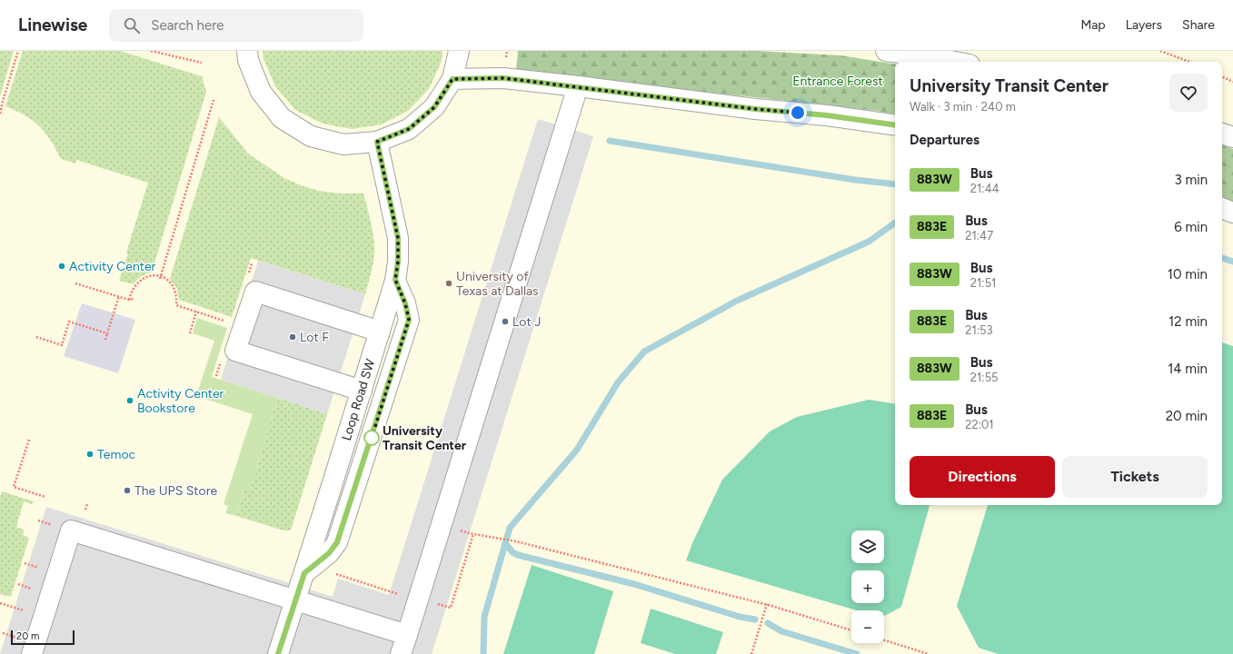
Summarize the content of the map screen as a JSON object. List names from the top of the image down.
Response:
{
  "streets": {
    "street": ["Loop Road SW"]
  },
  "parks": ["Entrance Forest"],
  "places": [
    "Activity Center",
    "University of Texas at Dallas",
    "Lot J",
    "Lot F",
    "Activity Center Bookstore",
    "University Transit Center",
    "Temoc",
    "The UPS Store"
  ],
  "lines": ["bus line 883W"],
  "scale_bar": "20 m",
  "page": {
    "header": "Linewise",
    "search": "Search here",
    "nav": ["Map", "Layers", "Share"],
    "heading": [
      ["University Transit Center", "Walk · 3 min · 240 m"],
      "Departures"
    ],
    "list": [
      {
        "mark": "883W",
        "name": "Bus",
        "note": "21:44",
        "value": "3 min"
      },
      {
        "mark": "883E",
        "name": "Bus",
        "note": "21:47",
        "value": "6 min"
      },
      {
        "mark": "883W",
        "name": "Bus",
        "note": "21:51",
        "value": "10 min"
      },
      {
        "mark": "883E",
        "name": "Bus",
        "note": "21:53",
        "value": "12 min"
      },
      {
        "mark": "883W",
        "name": "Bus",
        "note": "21:55",
        "value": "14 min"
      },
      {
        "mark": "883E",
        "name": "Bus",
        "note": "22:01",
        "value": "20 min"
      }
    ],
    "buttons": ["Directions", "Tickets"],
    "map_buttons": ["+", "−"],
    "scale": "20 m"
  }
}
